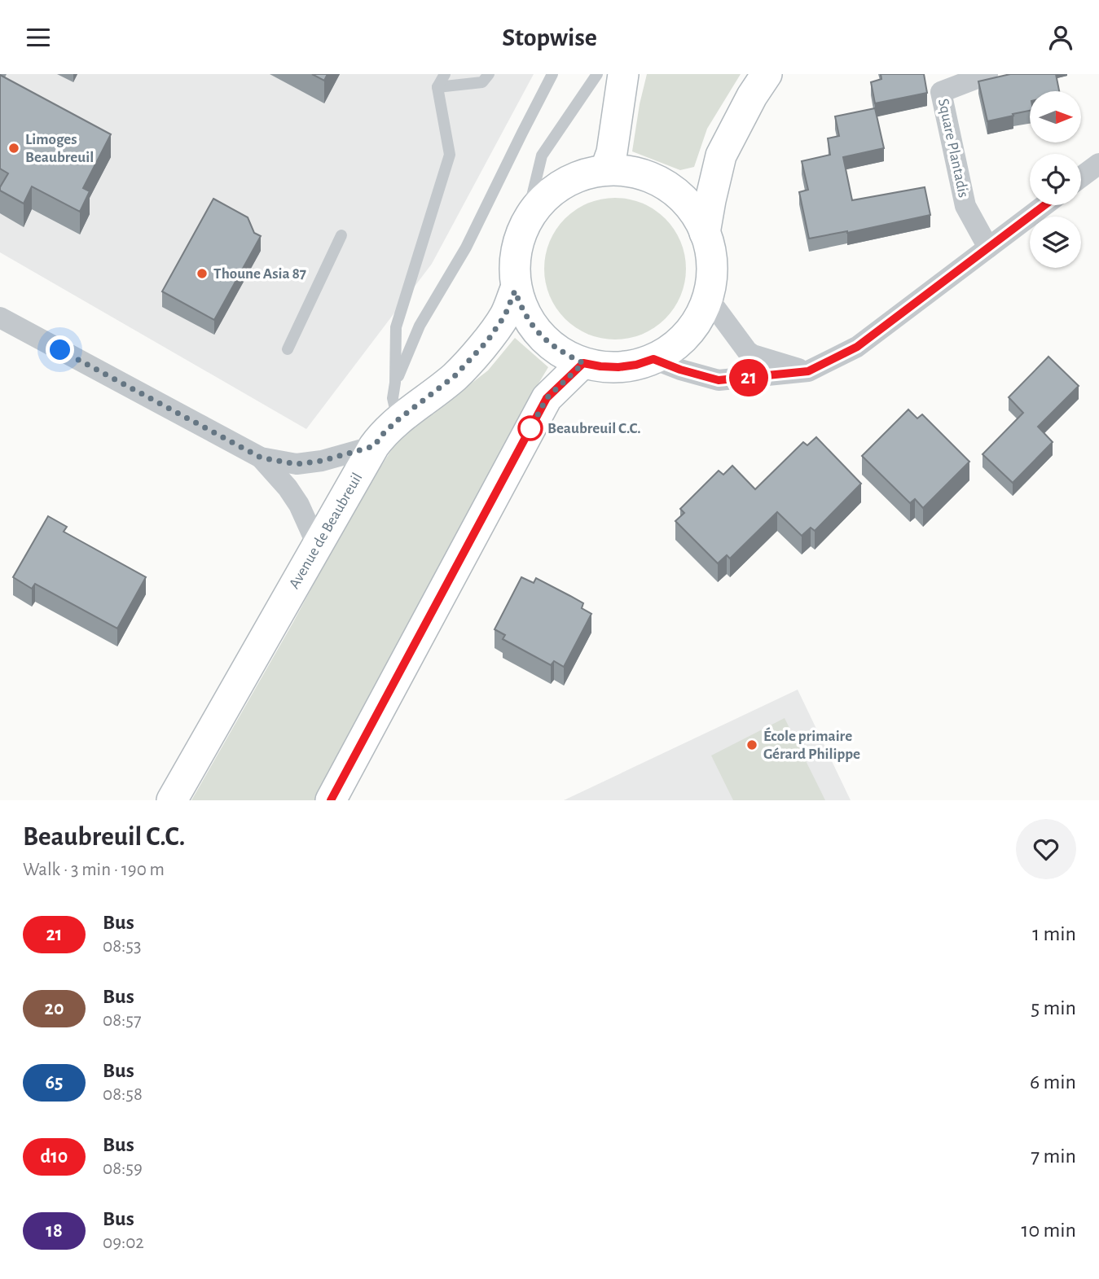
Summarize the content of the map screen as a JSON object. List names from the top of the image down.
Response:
{
  "streets": {
    "main road": ["Avenue de Beaubreuil"],
    "street": ["Square Plantadis"]
  },
  "places": [
    "Limoges Beaubreuil",
    "Thoune Asia 87",
    "Beaubreuil C.C.",
    "École primaire Gérard Philippe"
  ],
  "lines": ["bus line 21"],
  "north": "right",
  "page": {
    "header": "Stopwise",
    "on_map": "21",
    "heading": ["Beaubreuil C.C.", "Walk · 3 min · 190 m"],
    "list": [
      {
        "mark": "21",
        "name": "Bus",
        "note": "08:53",
        "value": "1 min"
      },
      {
        "mark": "20",
        "name": "Bus",
        "note": "08:57",
        "value": "5 min"
      },
      {
        "mark": "65",
        "name": "Bus",
        "note": "08:58",
        "value": "6 min"
      },
      {
        "mark": "d10",
        "name": "Bus",
        "note": "08:59",
        "value": "7 min"
      },
      {
        "mark": "18",
        "name": "Bus",
        "note": "09:02",
        "value": "10 min"
      }
    ]
  }
}
